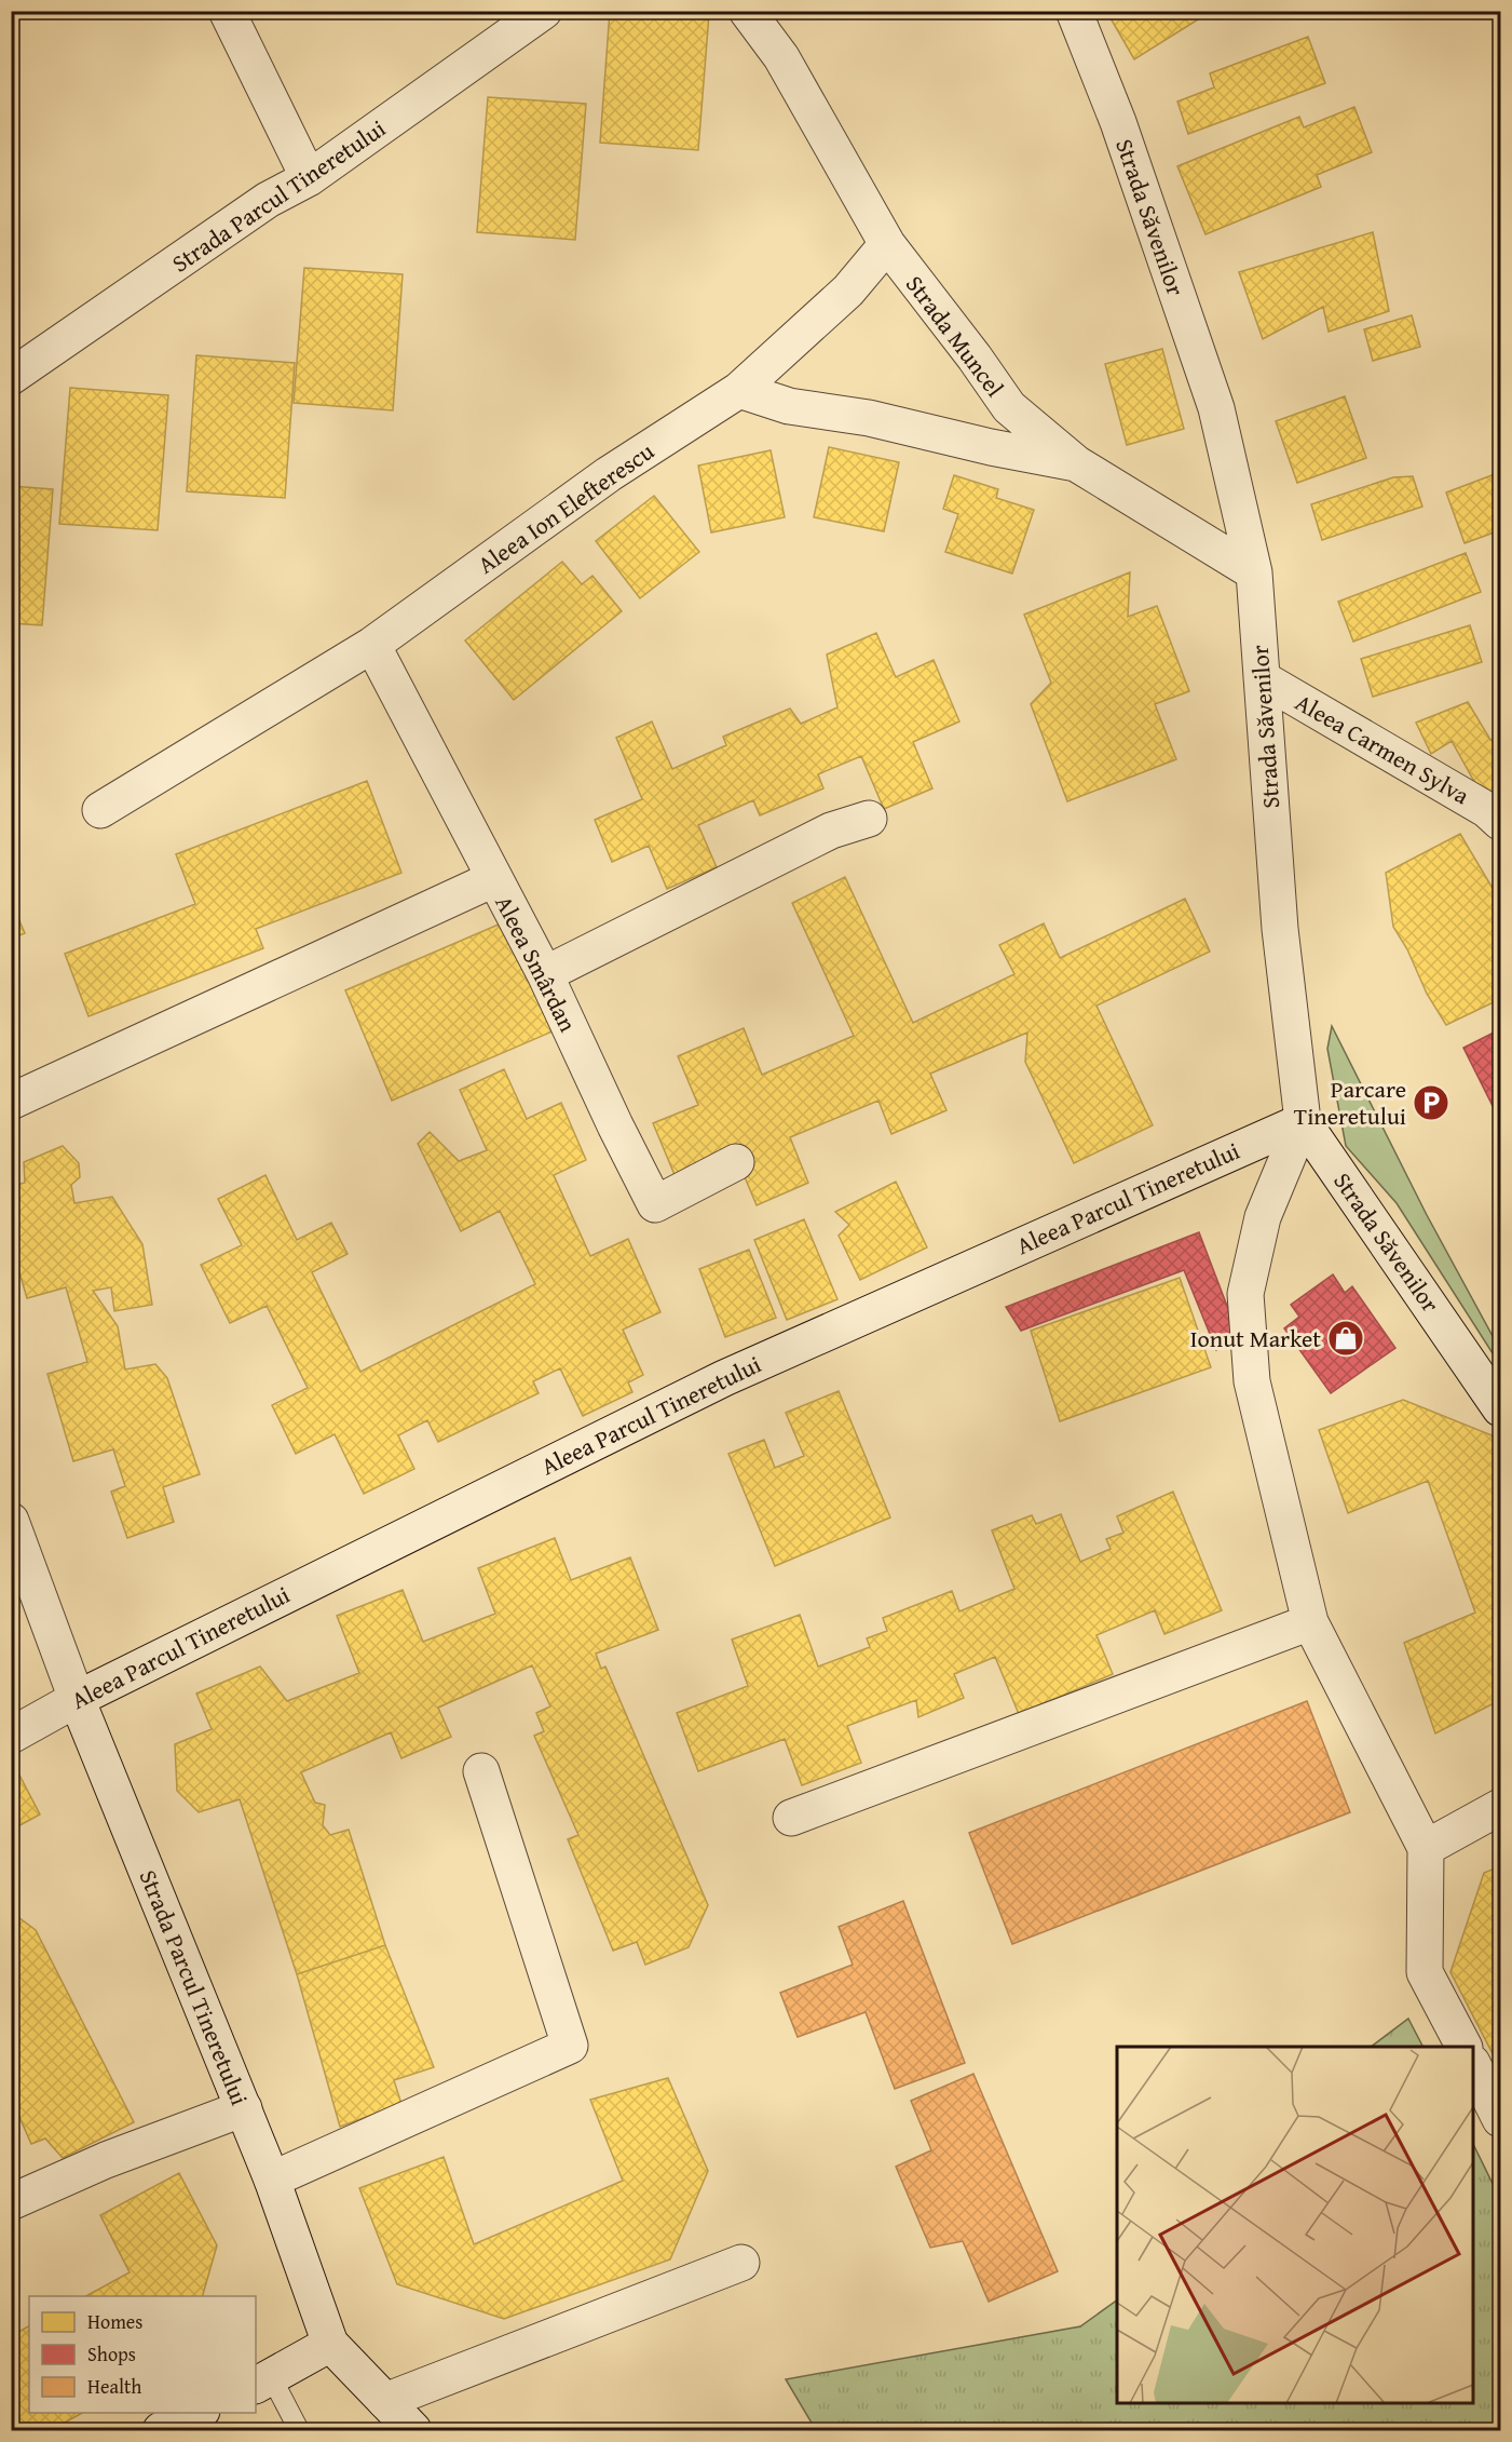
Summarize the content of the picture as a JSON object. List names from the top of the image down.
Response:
{
  "streets": {
    "street": [
      "Strada Parcul Tineretului",
      "Strada Săvenilor",
      "Strada Muncel",
      "Aleea Ion Elefterescu",
      "Aleea Carmen Sylva",
      "Aleea Smârdan",
      "Aleea Parcul Tineretului"
    ]
  },
  "crossings": [
    ["Strada Parcul Tineretului", "Aleea Parcul Tineretului"],
    ["Strada Săvenilor", "Strada Muncel"],
    ["Strada Săvenilor", "Aleea Carmen Sylva"],
    ["Strada Săvenilor", "Aleea Parcul Tineretului"],
    ["Strada Muncel", "Aleea Ion Elefterescu"],
    ["Aleea Ion Elefterescu", "Aleea Smârdan"]
  ],
  "places": {
    "parking": ["Parcare Tineretului"],
    "shop": ["Ionut Market"]
  },
  "legend": ["Homes", "Shops", "Health"]
}
